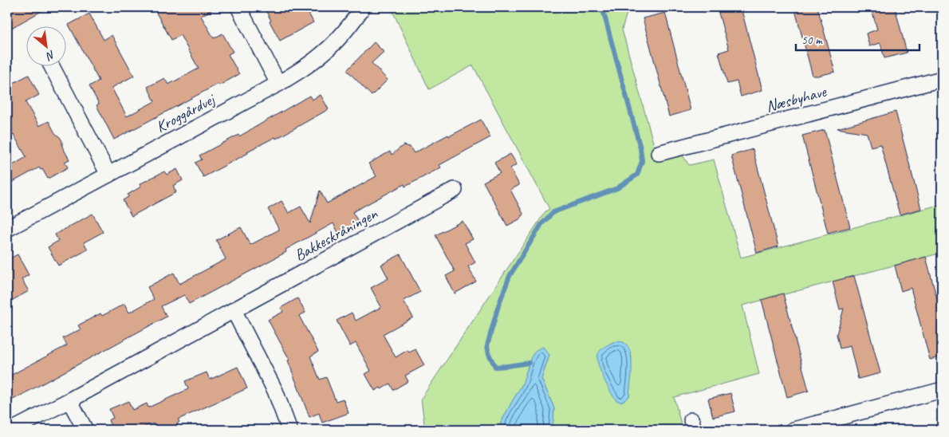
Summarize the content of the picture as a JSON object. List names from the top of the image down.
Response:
{
  "streets": {
    "street": ["Næsbyhave", "Kroggårdvej", "Bakkeskråningen"]
  },
  "scale_bar": "50 m",
  "north": "bottom right"
}
